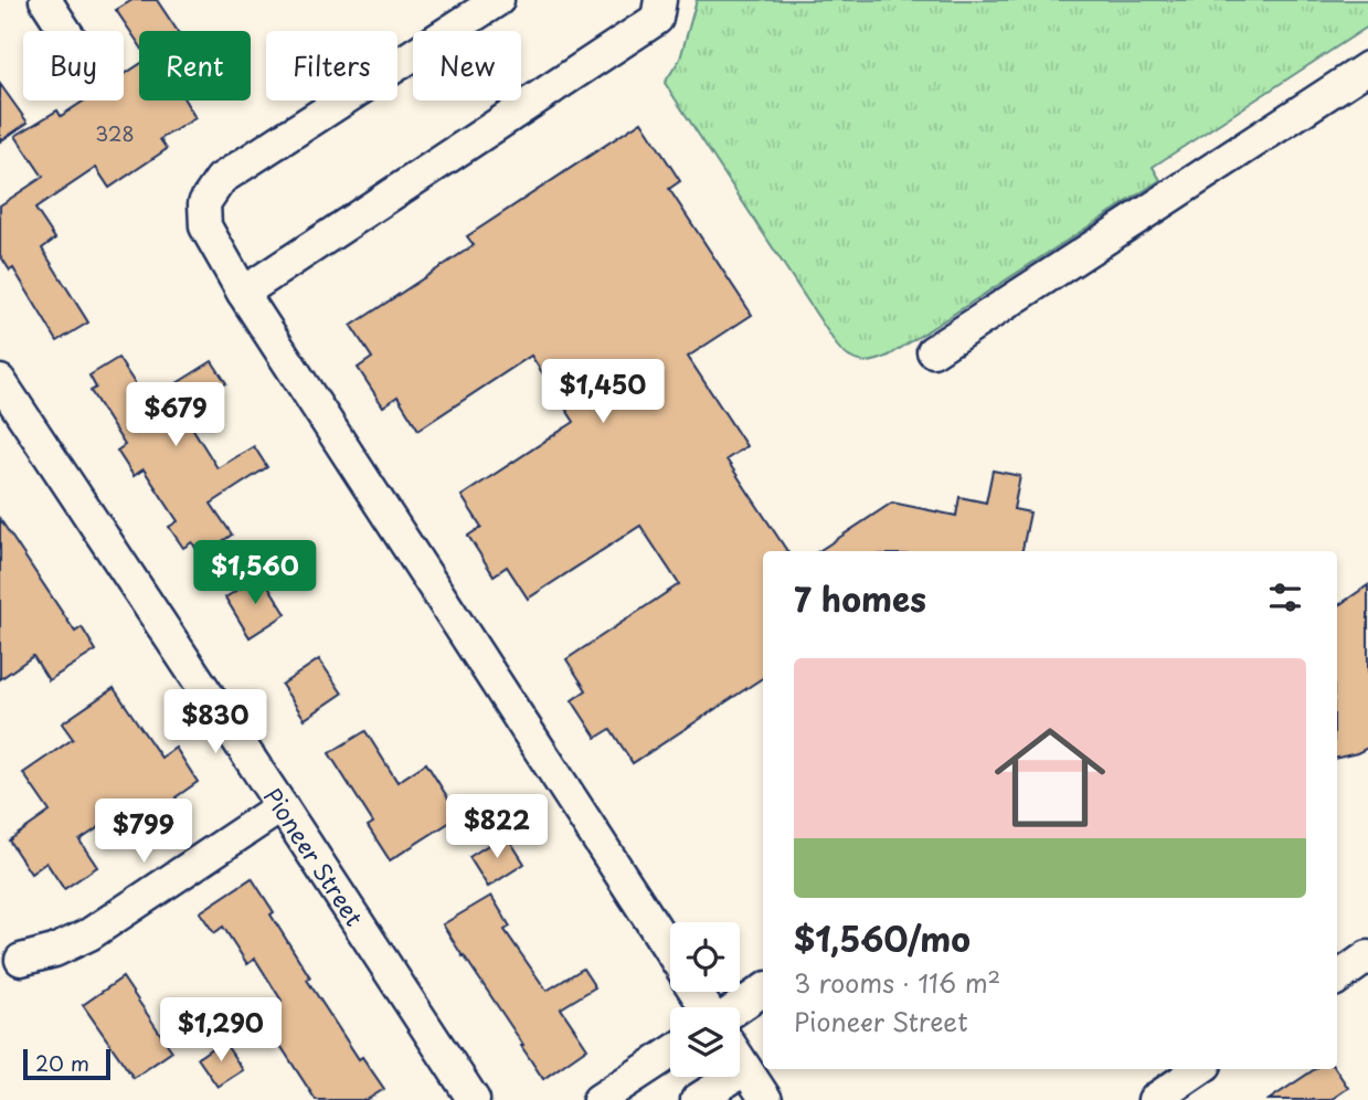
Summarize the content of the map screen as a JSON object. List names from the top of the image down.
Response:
{
  "streets": {
    "street": ["Pioneer Street"]
  },
  "house_numbers": ["328"],
  "scale_bar": "20 m",
  "page": {
    "chip": [
      "Buy",
      "Rent",
      "Filters",
      "New"
    ],
    "price": [
      "$1,450",
      "$679",
      "$1,560",
      "$830",
      "$822",
      "$799",
      "$1,290"
    ],
    "heading": "7 homes",
    "list": [
      {
        "name": "$1,560/mo",
        "note": "3 rooms · 116 m² · Pioneer Street"
      }
    ],
    "scale": "20 m"
  }
}
